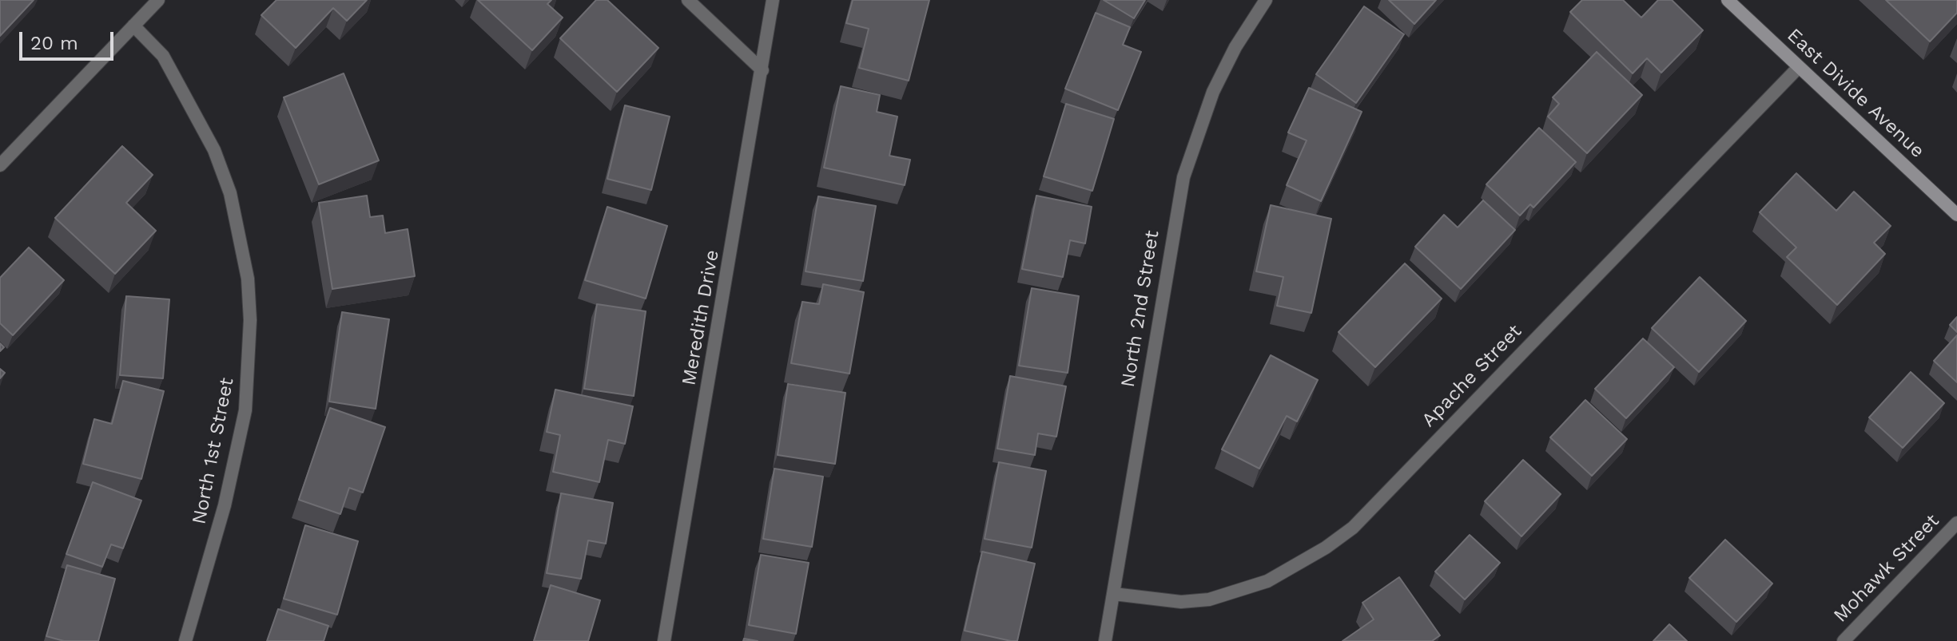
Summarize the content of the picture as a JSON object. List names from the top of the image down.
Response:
{
  "streets": {
    "street": [
      "East Divide Avenue",
      "North 2nd Street",
      "Meredith Drive",
      "Apache Street",
      "North 1st Street",
      "Mohawk Street"
    ]
  },
  "crossings": [
    ["East Divide Avenue", "Apache Street"],
    ["North 2nd Street", "Apache Street"]
  ],
  "scale_bar": "20 m"
}
